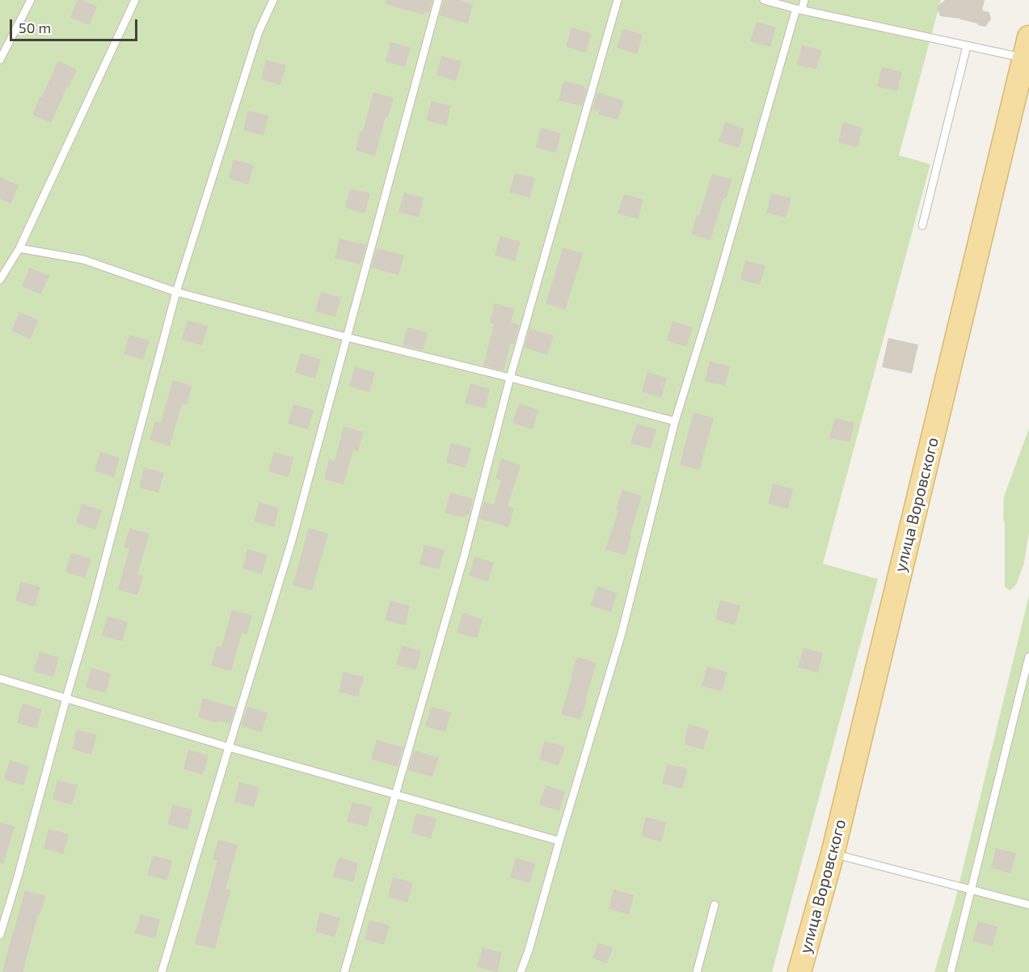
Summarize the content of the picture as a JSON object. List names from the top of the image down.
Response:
{
  "streets": {
    "main road": ["улица Воровского"]
  },
  "scale_bar": "50 m"
}
